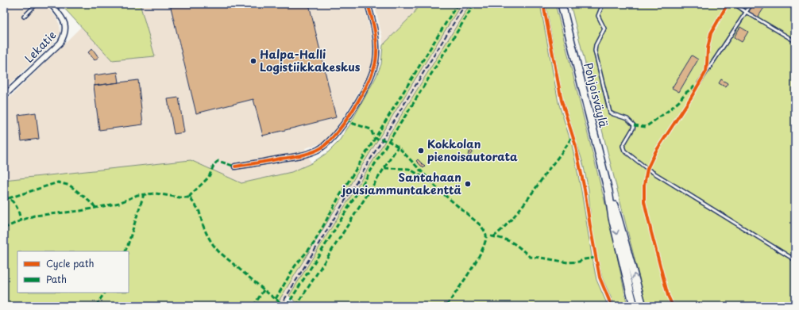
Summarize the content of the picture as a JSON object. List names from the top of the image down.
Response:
{
  "streets": {
    "main road": ["Pohjoisväylä"],
    "street": ["Lekatie"]
  },
  "places": ["Halpa-Halli Logistiikkakeskus", "Kokkolan pienoisautorata", "Santahaan jousiammuntakenttä"],
  "legend": ["Cycle path", "Path"]
}
